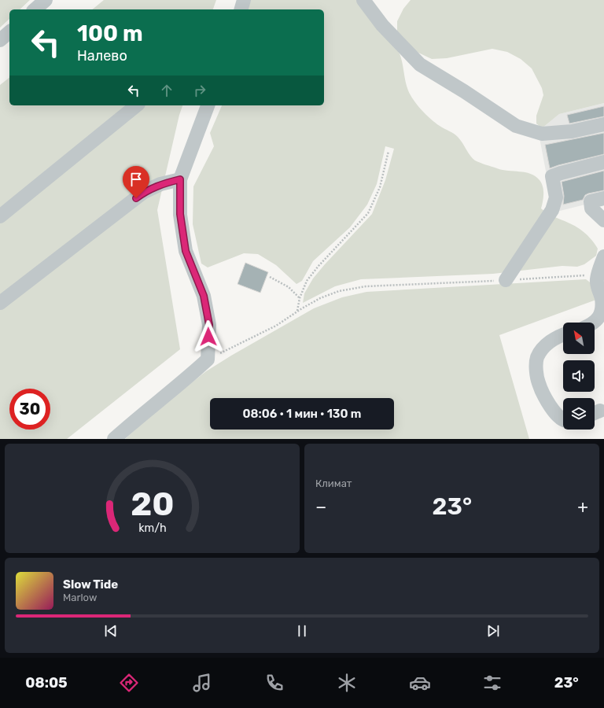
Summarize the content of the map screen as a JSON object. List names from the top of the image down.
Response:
{
  "north": "top left",
  "page": {
    "turn": ["100 m", "Налево"],
    "limit": "30",
    "trip": "08:06 · 1 мин · 130 m",
    "tile": "Климат",
    "heat": ["−", "23°", "+"],
    "song": ["Slow Tide", "Marlow"],
    "tabs": ["08:05", "23°"],
    "gauge": ["20", "km/h"]
  }
}
